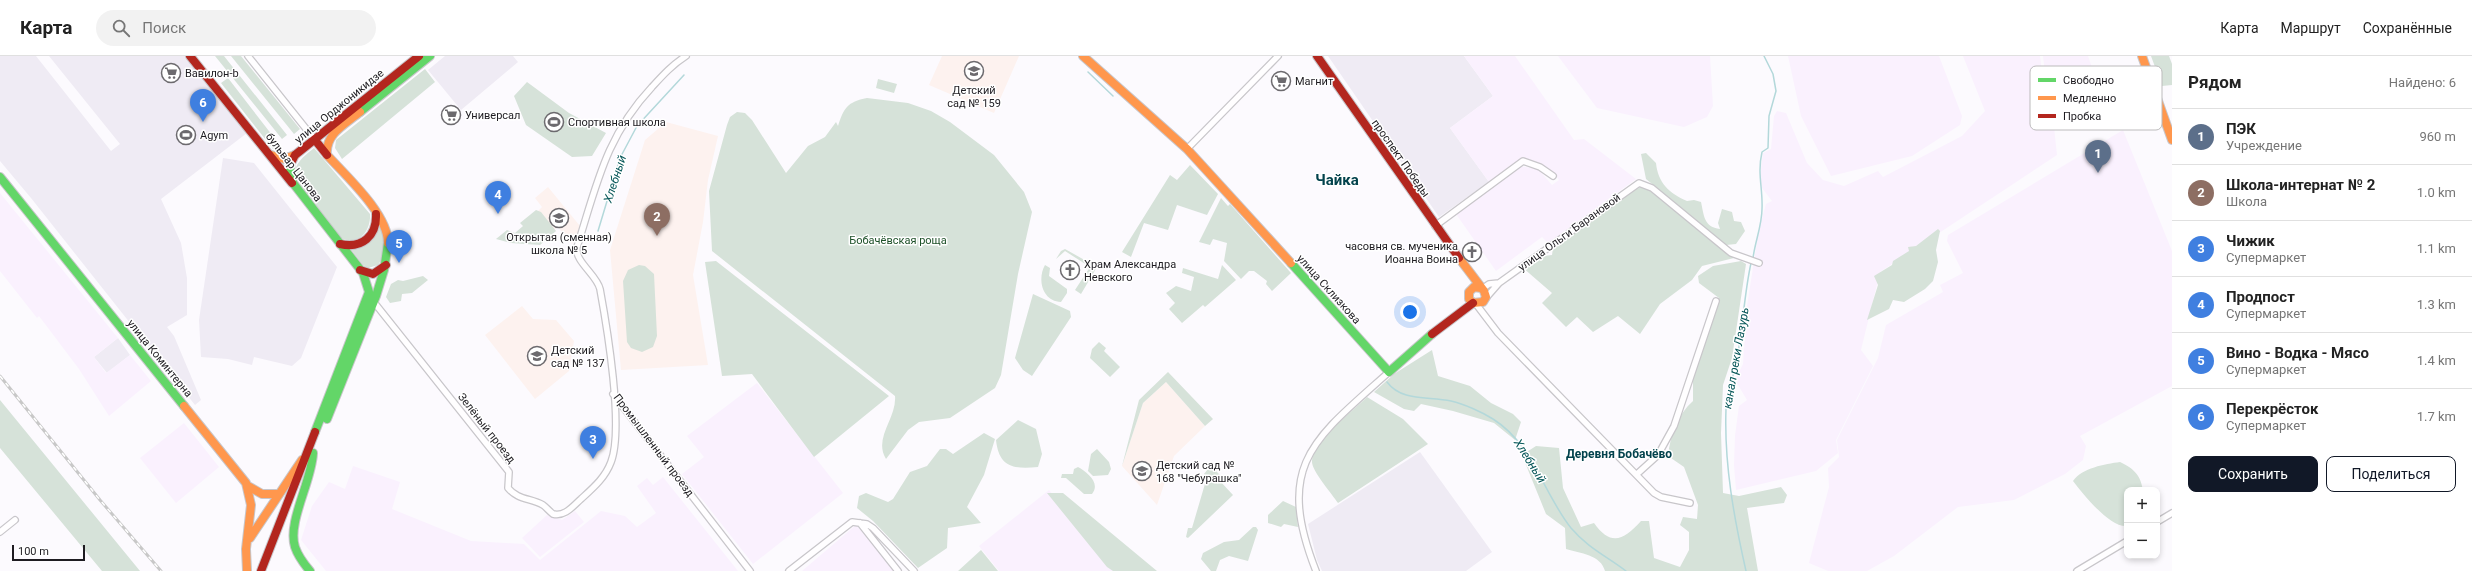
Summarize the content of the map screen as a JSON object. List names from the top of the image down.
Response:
{
  "streets": {
    "main road": [
      "улица Орджоникидзе",
      "проспект Победы",
      "бульвар Цанова",
      "улица Склизкова",
      "улица Коминтерна"
    ],
    "street": ["улица Ольги Барановой", "Зелёный проезд", "Промышленный проезд"]
  },
  "crossings": [
    ["улица Орджоникидзе", "бульвар Цанова"],
    ["проспект Победы", "улица Ольги Барановой"],
    ["бульвар Цанова", "Зелёный проезд"],
    ["Зелёный проезд", "Промышленный проезд"]
  ],
  "districts": ["Чайка", "Деревня Бобачёво"],
  "water": ["Хлебный", "канал реки Лазурь"],
  "parks": ["Бобачёвская роща"],
  "places": {
    "school or university": [
      "Детский сад № 159",
      "Открытая (сменная) школа № 5",
      "Детский сад № 137",
      "Детский сад № 168 \"Чебурашка\""
    ],
    "supermarket": ["Вавилон-b", "Магнит", "Универсал"],
    "sports": ["Спортивная школа", "Agym"],
    "church": ["часовня св. мученика Иоанна Воина", "Храм Александра Невского"]
  },
  "legend": ["Свободно", "Медленно", "Пробка"],
  "scale_bar": "100 m",
  "page": {
    "header": "Карта",
    "search": "Поиск",
    "nav": ["Карта", "Маршрут", "Сохранённые"],
    "heading": ["Рядом", "Найдено: 6"],
    "pins": [
      "6",
      "1",
      "4",
      "2",
      "5",
      "3"
    ],
    "list": [
      {
        "mark": "1",
        "name": "ПЭК",
        "note": "Учреждение",
        "value": "960 m"
      },
      {
        "mark": "2",
        "name": "Школа-интернат № 2",
        "note": "Школа",
        "value": "1.0 km"
      },
      {
        "mark": "3",
        "name": "Чижик",
        "note": "Супермаркет",
        "value": "1.1 km"
      },
      {
        "mark": "4",
        "name": "Продпост",
        "note": "Супермаркет",
        "value": "1.3 km"
      },
      {
        "mark": "5",
        "name": "Вино - Водка - Мясо",
        "note": "Супермаркет",
        "value": "1.4 km"
      },
      {
        "mark": "6",
        "name": "Перекрёсток",
        "note": "Супермаркет",
        "value": "1.7 km"
      }
    ],
    "buttons": ["Сохранить", "Поделиться"],
    "map_buttons": ["+", "−"],
    "scale": "100 m"
  }
}
